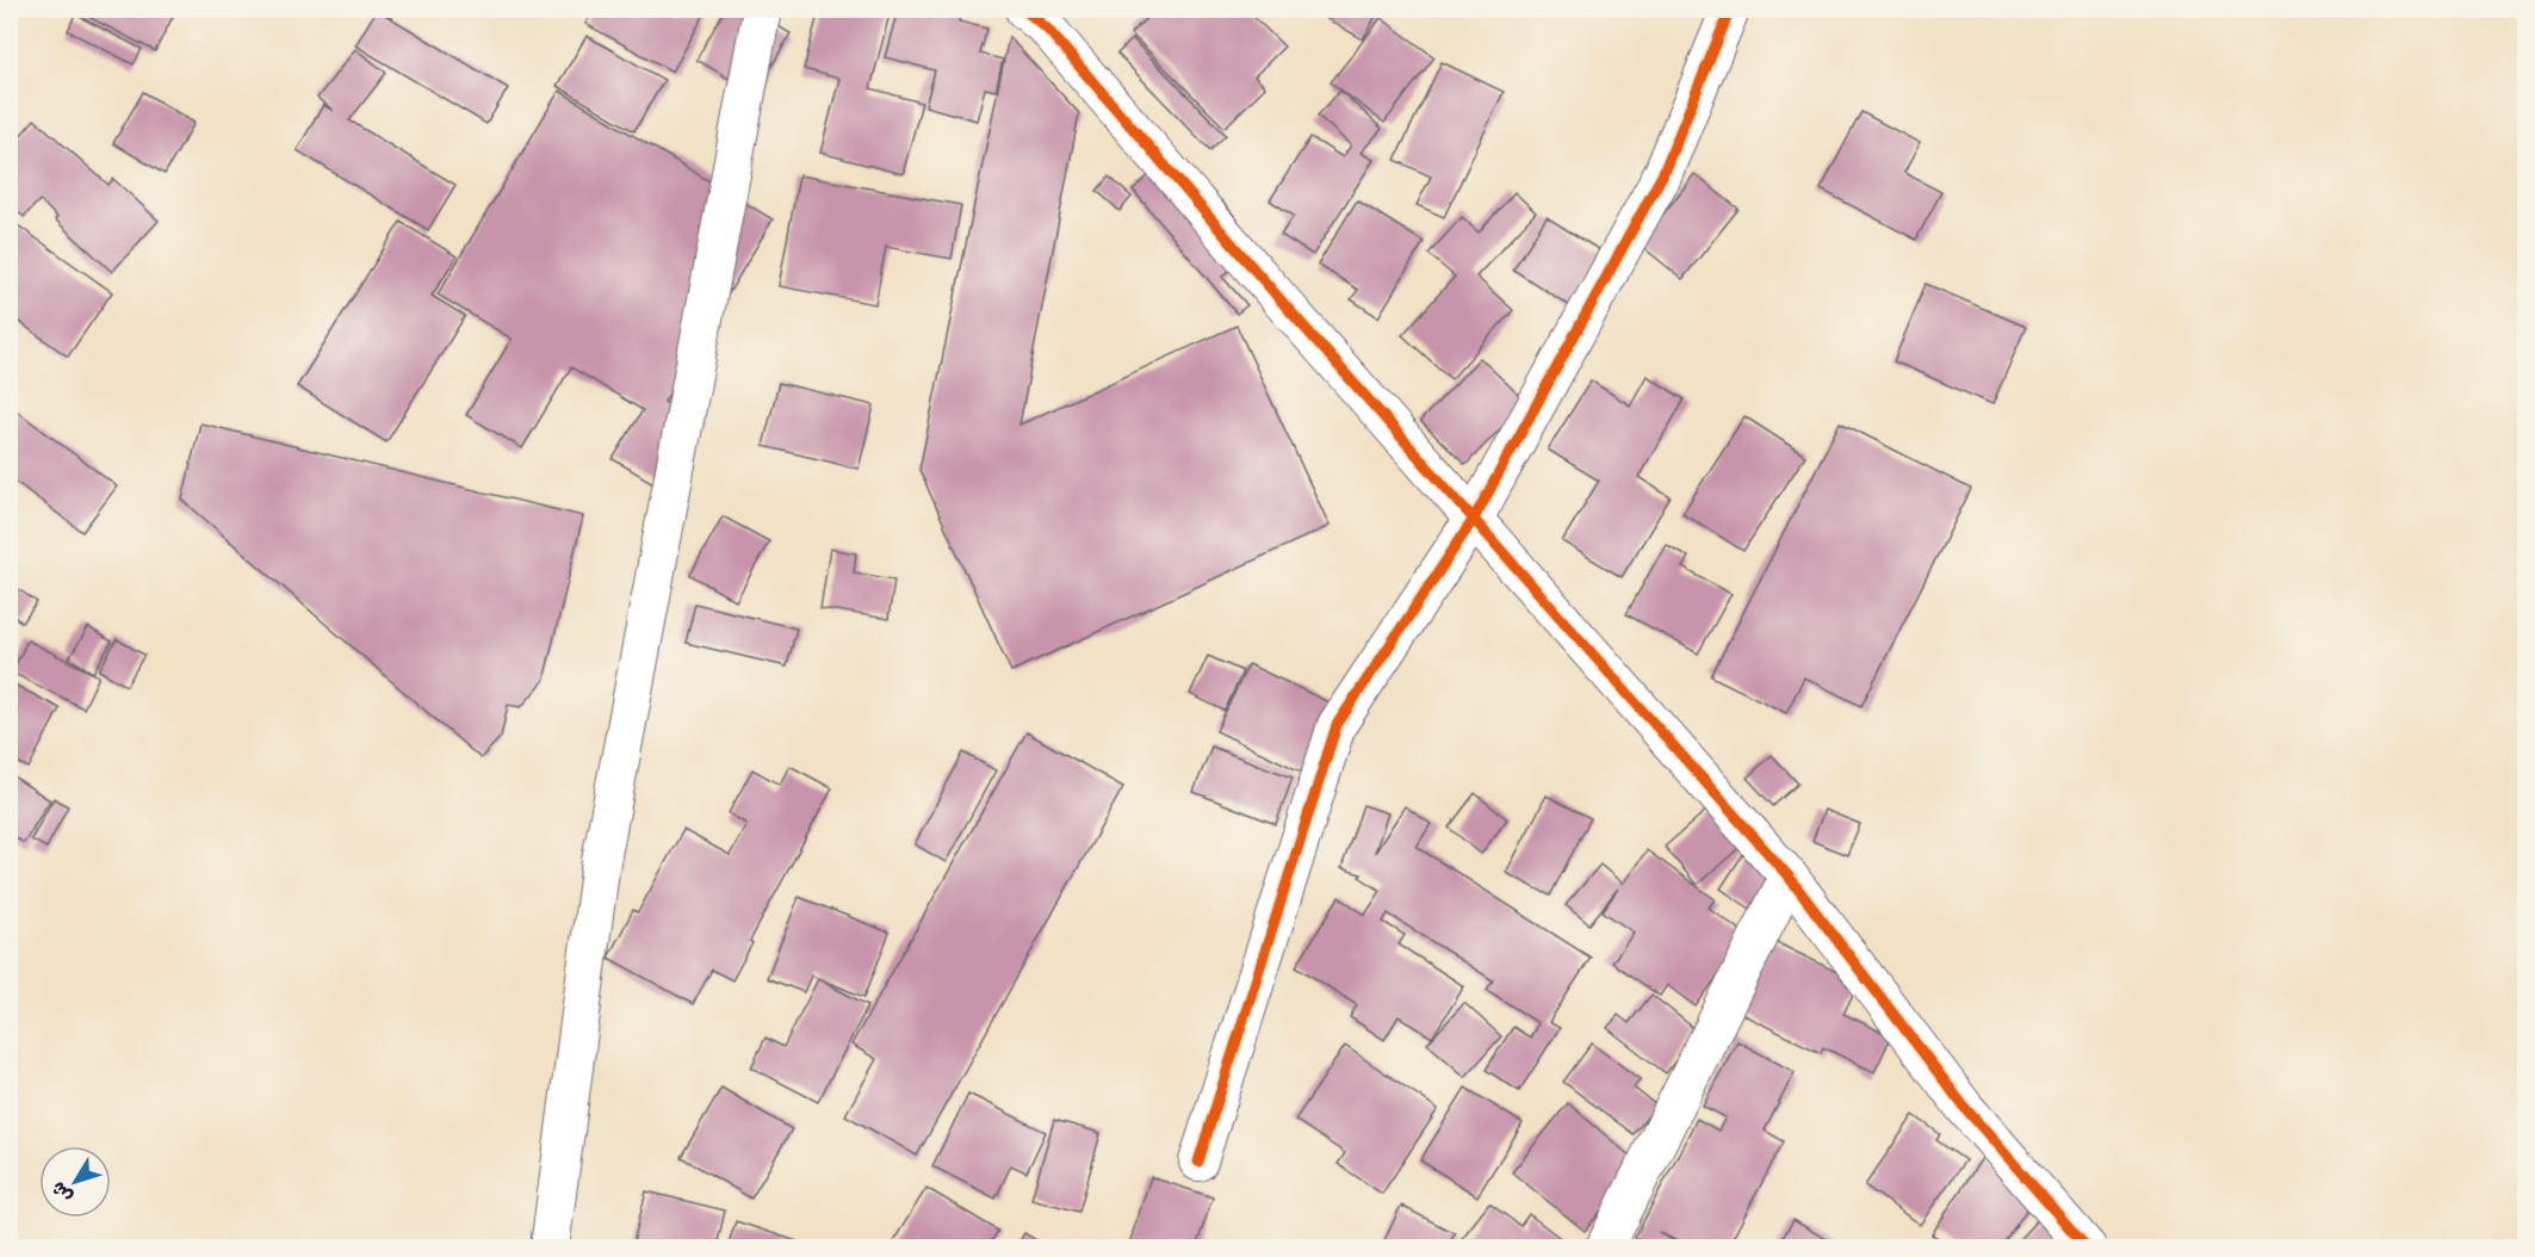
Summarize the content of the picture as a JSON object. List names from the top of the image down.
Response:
{
  "north": "bottom left"
}
